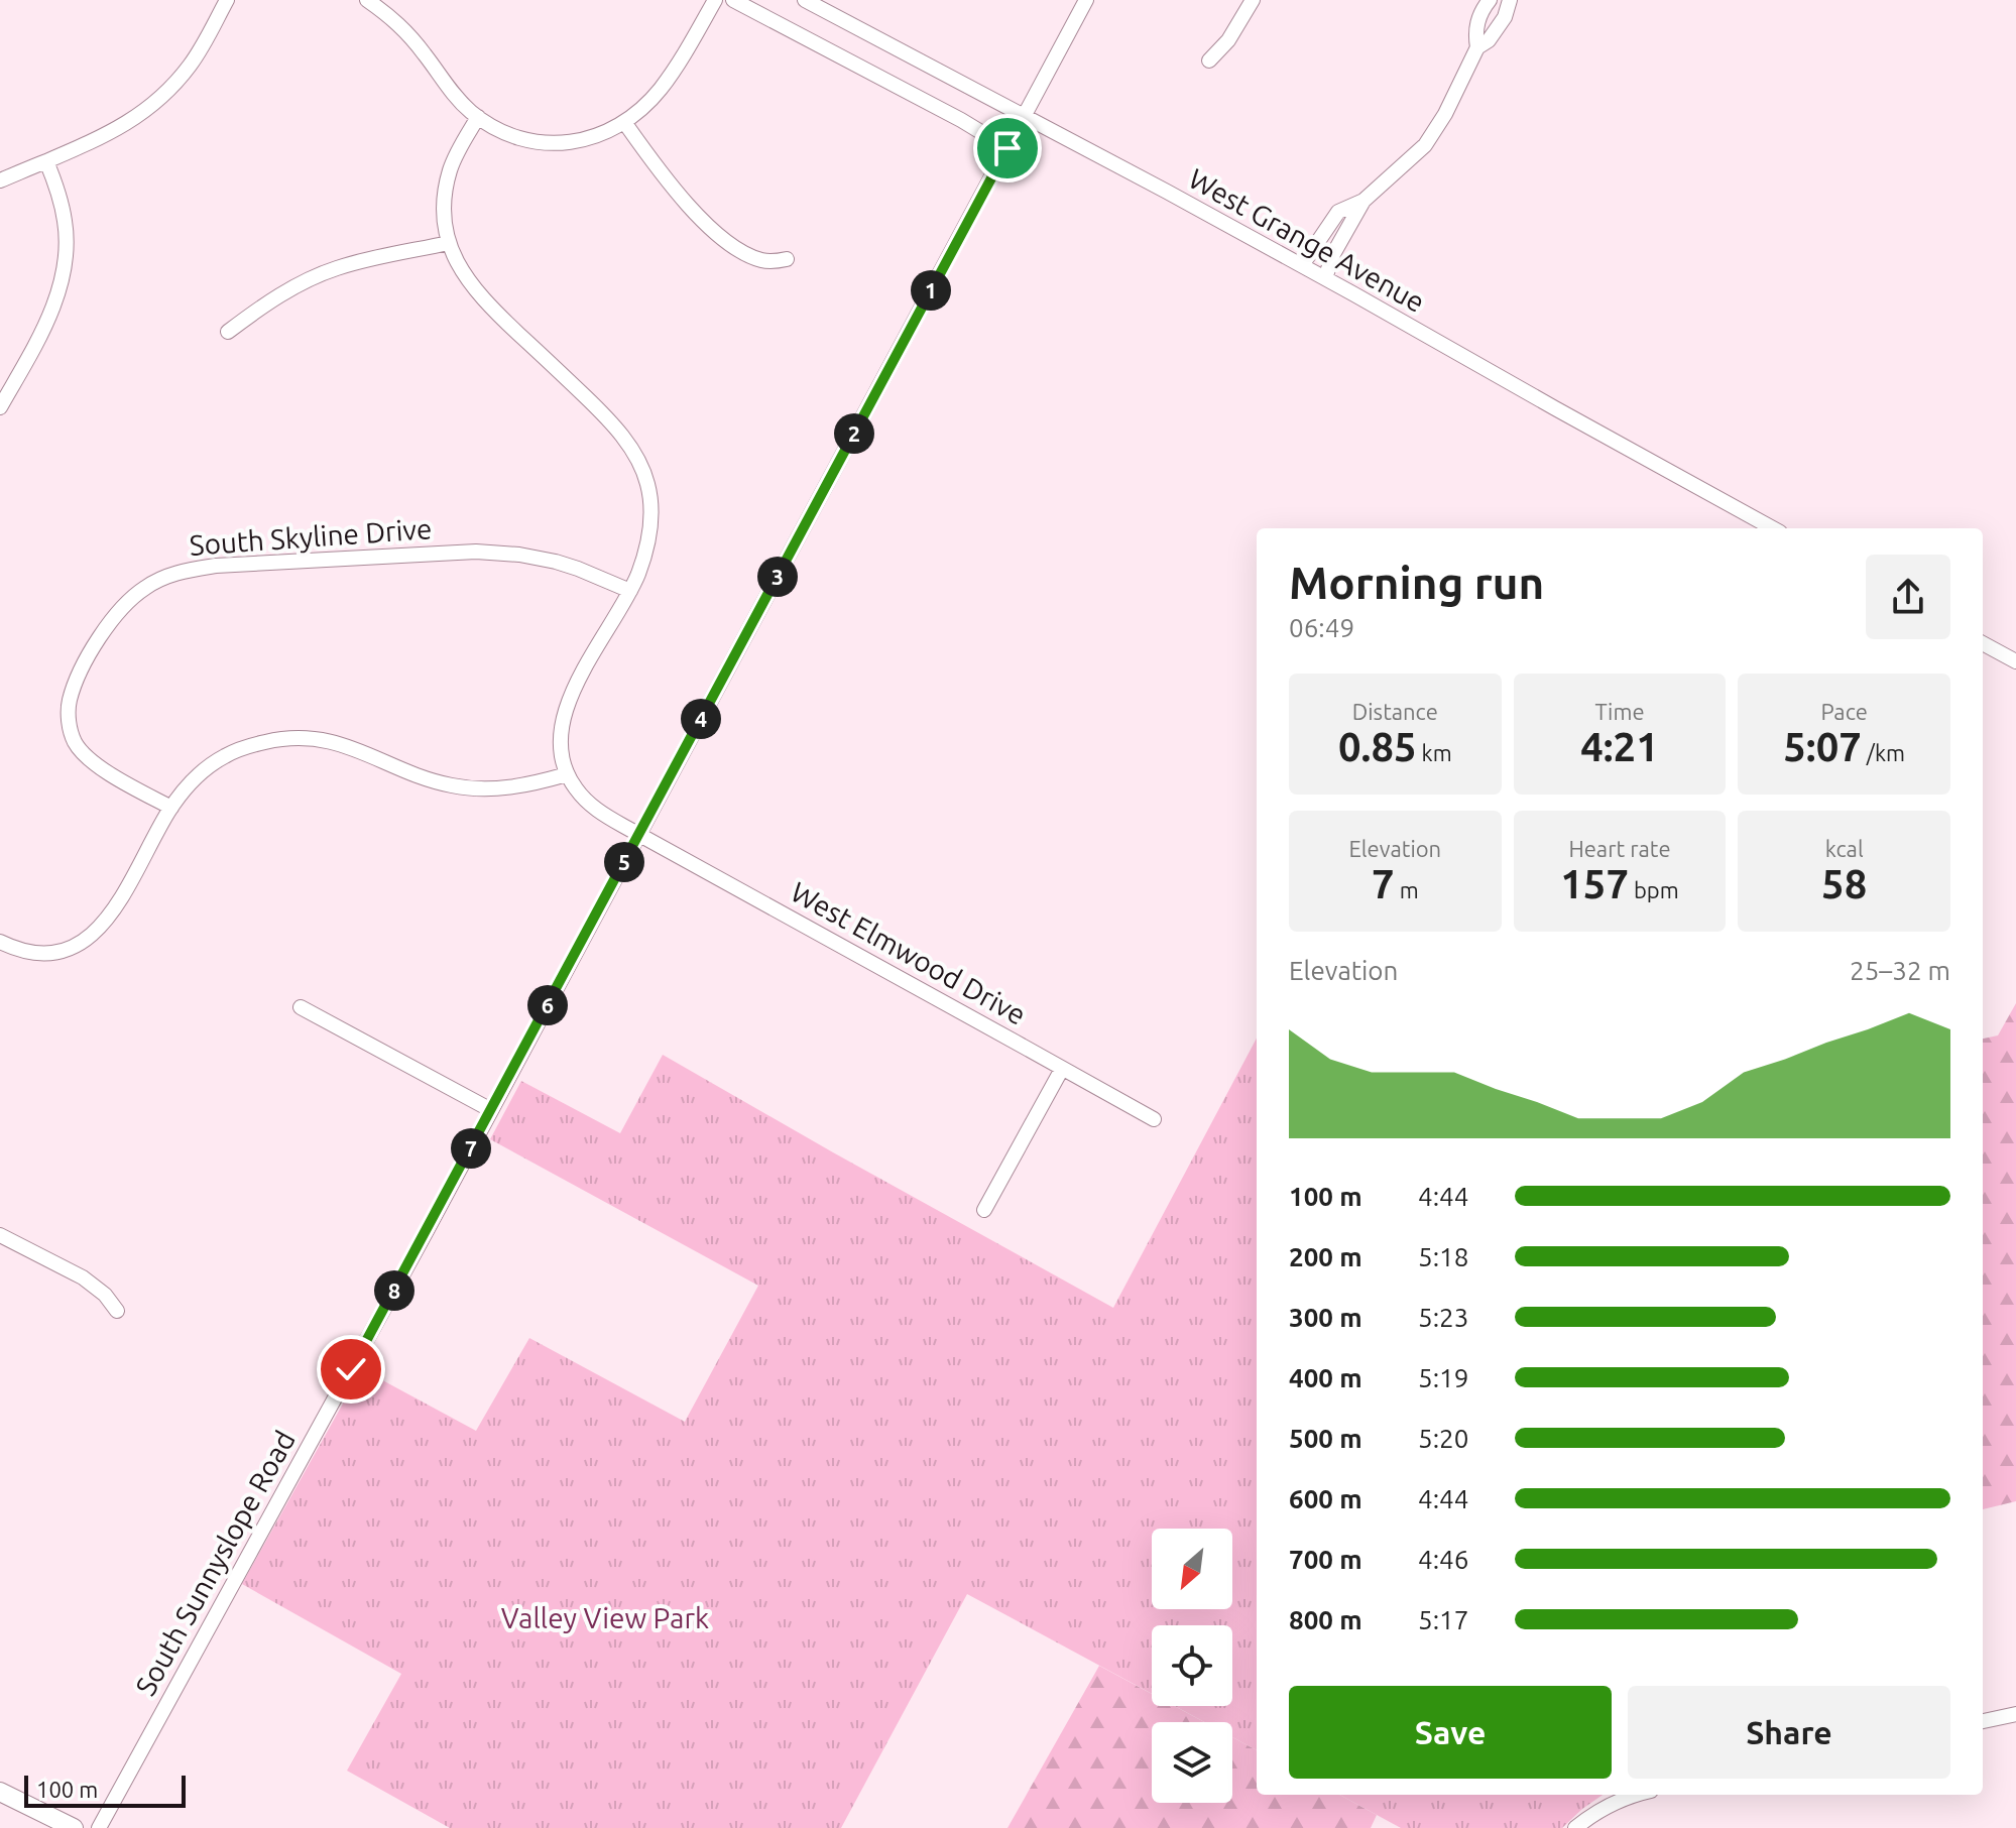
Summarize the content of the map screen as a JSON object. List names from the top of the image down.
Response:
{
  "streets": {
    "street": [
      "West Grange Avenue",
      "South Skyline Drive",
      "West Elmwood Drive",
      "South Sunnyslope Road"
    ]
  },
  "crossings": [
    ["West Grange Avenue", "South Sunnyslope Road"],
    ["West Elmwood Drive", "South Sunnyslope Road"]
  ],
  "parks": ["Valley View Park"],
  "scale_bar": "100 m",
  "north": "bottom left",
  "page": {
    "pins": [
      "1",
      "2",
      "3",
      "4",
      "5",
      "6",
      "7",
      "8"
    ],
    "heading": ["Morning run", "06:49"],
    "stats": [
      ["Distance", "0.85 km"],
      ["Time", "4:21"],
      ["Pace", "5:07 /km"],
      ["Elevation", "7 m"],
      ["Heart rate", "157 bpm"],
      ["kcal", "58"]
    ],
    "chart": ["Elevation", "25–32 m"],
    "list": [
      {
        "name": "100 m",
        "note": "4:44"
      },
      {
        "name": "200 m",
        "note": "5:18"
      },
      {
        "name": "300 m",
        "note": "5:23"
      },
      {
        "name": "400 m",
        "note": "5:19"
      },
      {
        "name": "500 m",
        "note": "5:20"
      },
      {
        "name": "600 m",
        "note": "4:44"
      },
      {
        "name": "700 m",
        "note": "4:46"
      },
      {
        "name": "800 m",
        "note": "5:17"
      }
    ],
    "buttons": ["Save", "Share"],
    "scale": "100 m"
  }
}
